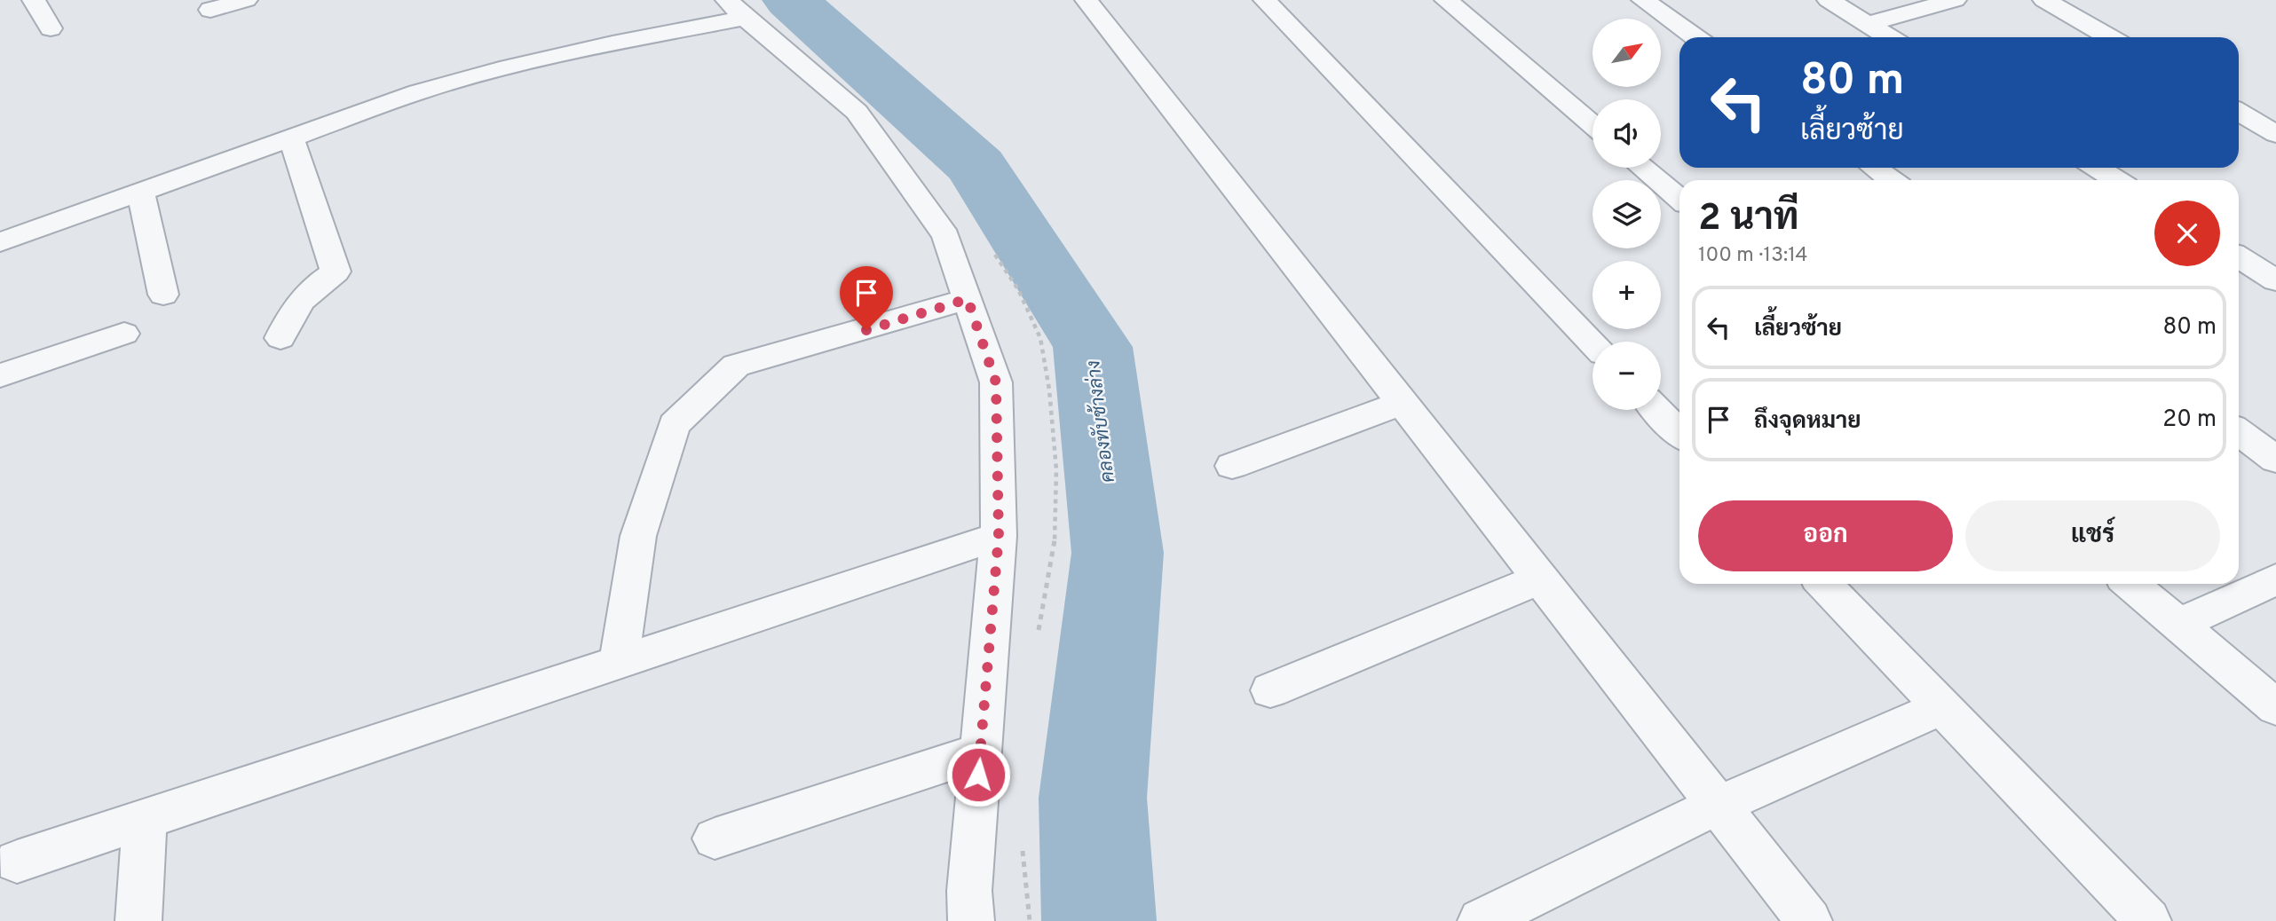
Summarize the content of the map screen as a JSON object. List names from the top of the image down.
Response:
{
  "water": ["คลองทับช้างล่าง"],
  "north": "top right",
  "page": {
    "map_buttons": ["+", "−"],
    "turn": ["80 m", "เลี้ยวซ้าย"],
    "heading": ["2 นาที", "100 m · 13:14"],
    "list": [
      {
        "name": "เลี้ยวซ้าย",
        "value": "80 m"
      },
      {
        "name": "ถึงจุดหมาย",
        "value": "20 m"
      }
    ],
    "buttons": ["ออก", "แชร์"]
  }
}
